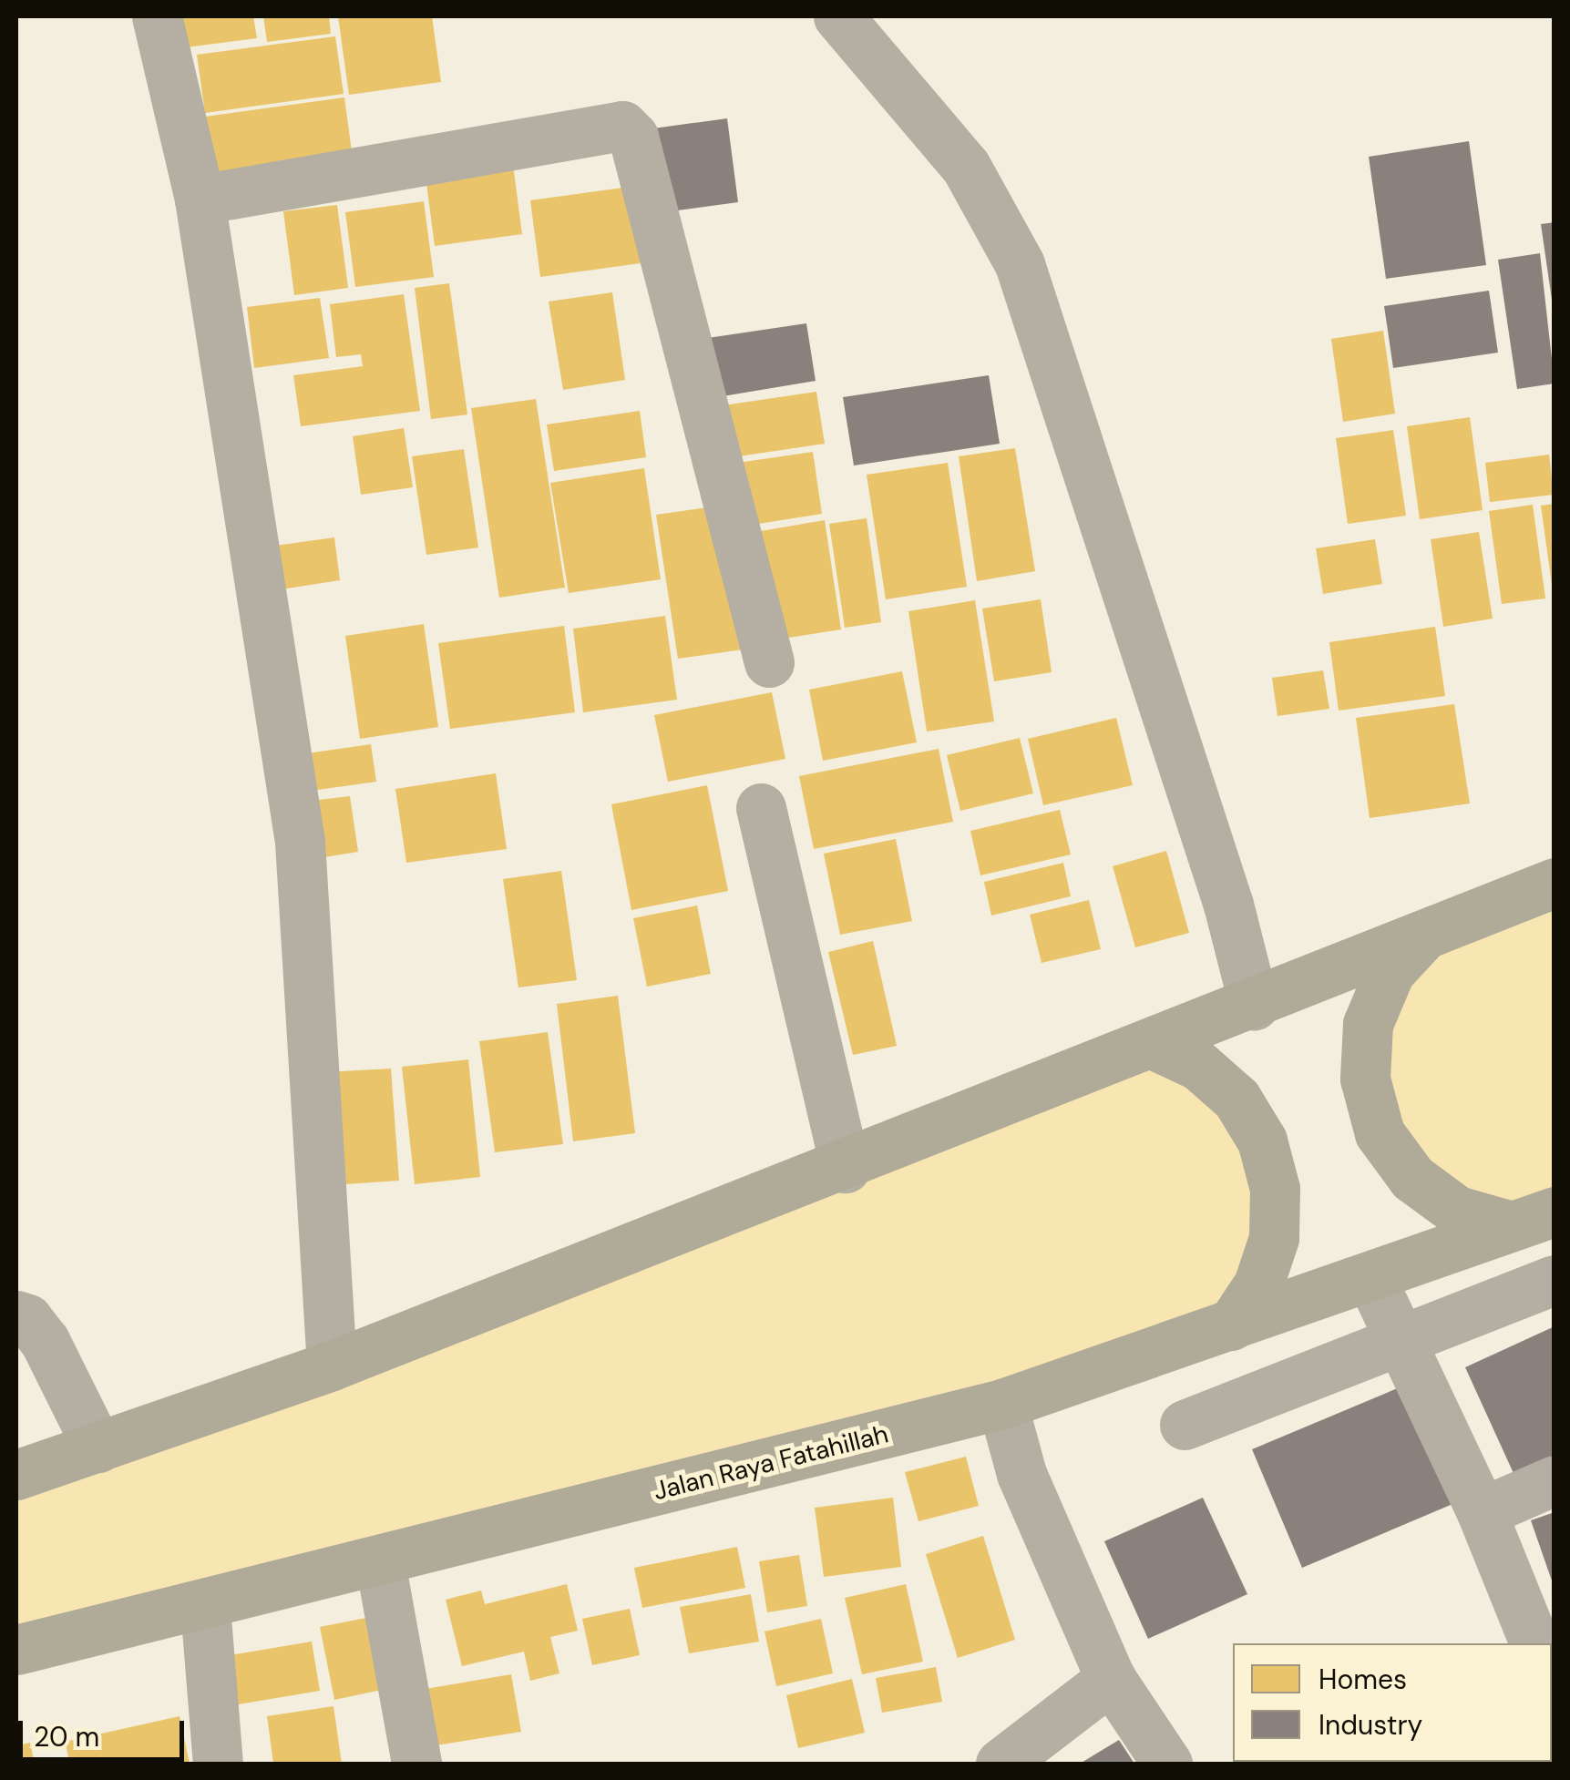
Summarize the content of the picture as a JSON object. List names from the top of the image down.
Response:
{
  "streets": {
    "highway": ["Jalan Raya Fatahillah"]
  },
  "legend": ["Homes", "Industry"],
  "scale_bar": "20 m"
}
